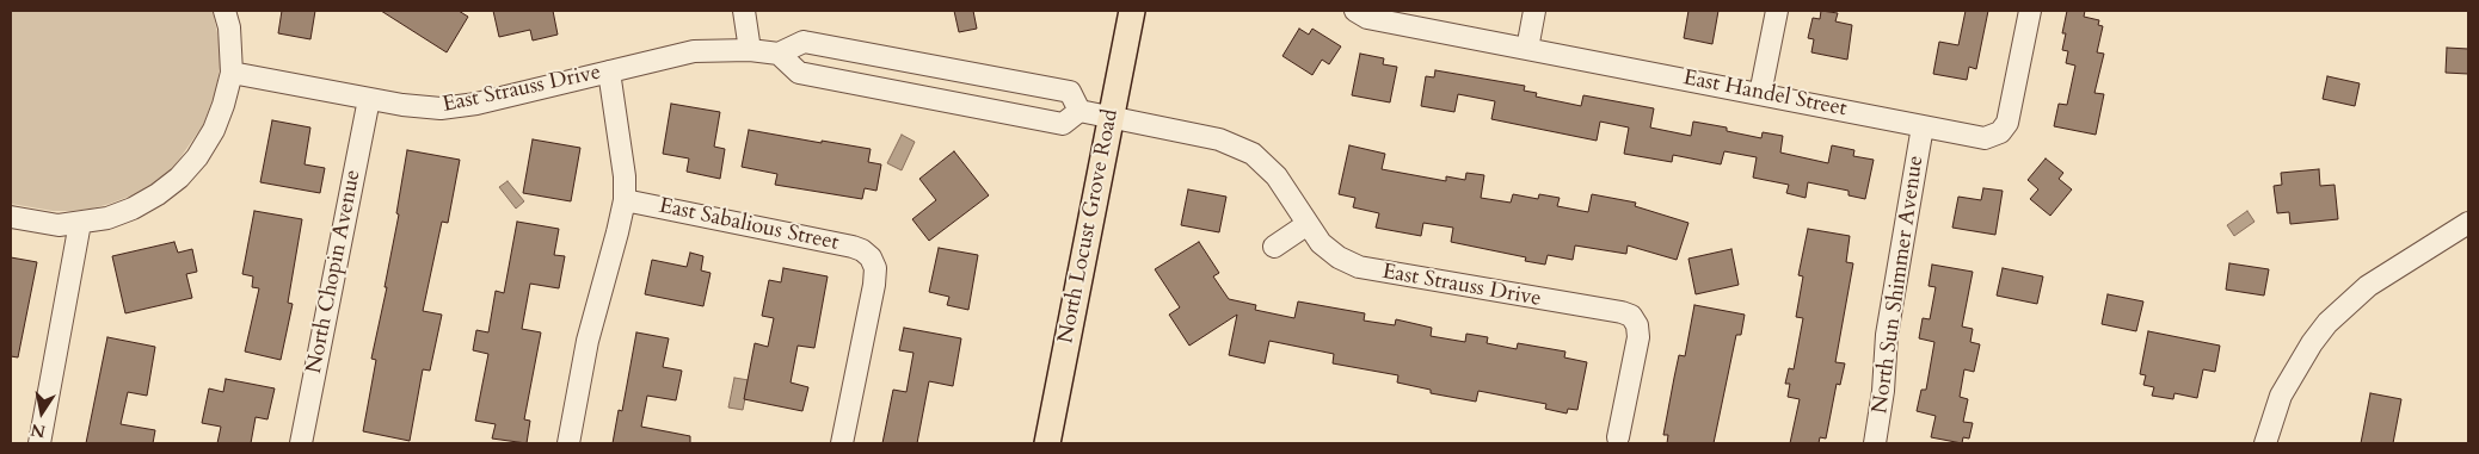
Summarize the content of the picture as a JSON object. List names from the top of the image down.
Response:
{
  "streets": {
    "main road": ["North Locust Grove Road"],
    "street": [
      "East Strauss Drive",
      "East Handel Street",
      "East Sabalious Street",
      "North Chopin Avenue",
      "North Sun Shimmer Avenue"
    ]
  },
  "crossings": [
    ["East Strauss Drive", "North Locust Grove Road"],
    ["East Strauss Drive", "North Chopin Avenue"],
    ["East Handel Street", "North Sun Shimmer Avenue"]
  ],
  "north": "bottom"
}
